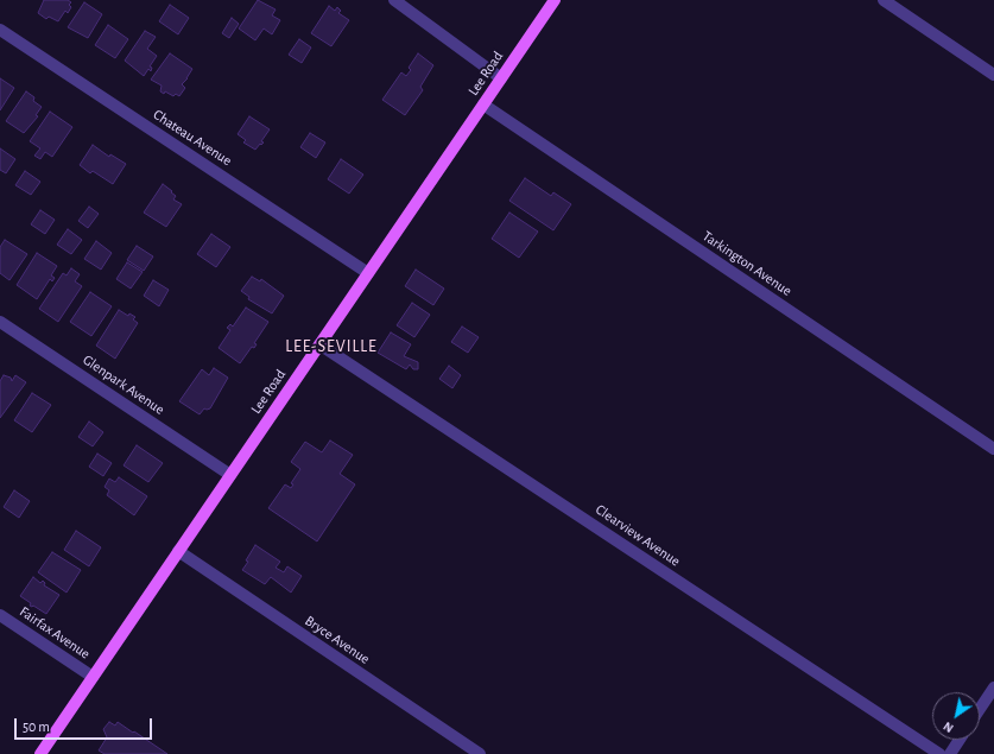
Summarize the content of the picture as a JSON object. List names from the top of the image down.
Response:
{
  "streets": {
    "main road": ["Lee Road"],
    "street": [
      "Chateau Avenue",
      "Tarkington Avenue",
      "Glenpark Avenue",
      "Clearview Avenue",
      "Fairfax Avenue",
      "Bryce Avenue"
    ]
  },
  "crossings": [
    ["Lee Road", "Chateau Avenue"],
    ["Lee Road", "Tarkington Avenue"],
    ["Lee Road", "Glenpark Avenue"],
    ["Lee Road", "Clearview Avenue"],
    ["Lee Road", "Fairfax Avenue"],
    ["Lee Road", "Bryce Avenue"]
  ],
  "districts": ["LEE-SEVILLE"],
  "scale_bar": "50 m",
  "north": "bottom left"
}
